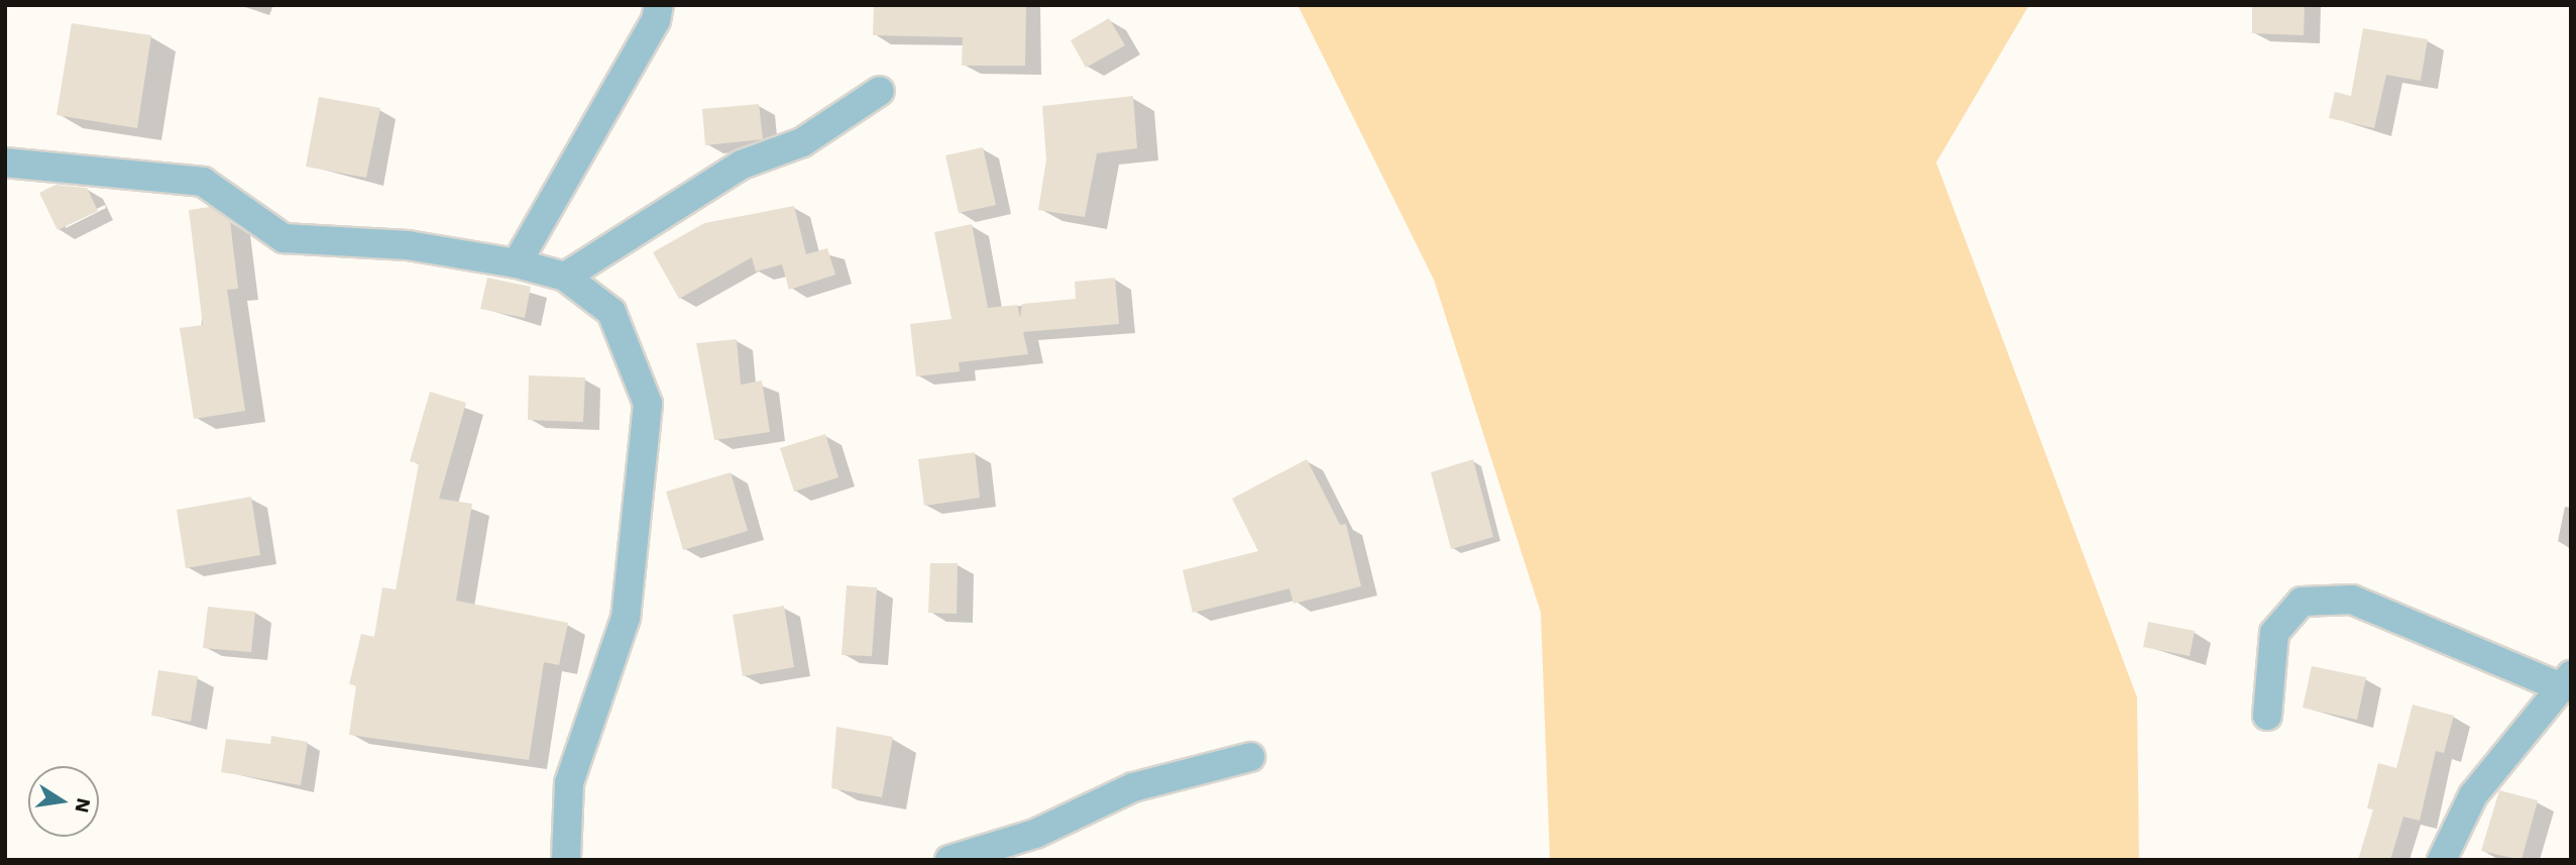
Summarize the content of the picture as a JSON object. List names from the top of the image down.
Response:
{
  "north": "right"
}
